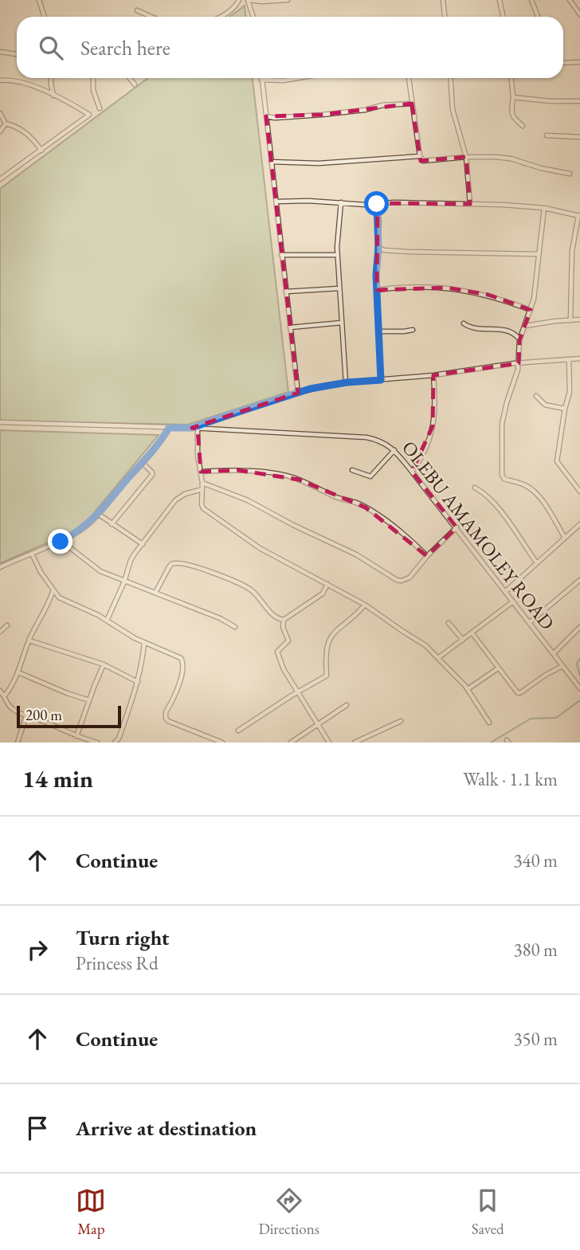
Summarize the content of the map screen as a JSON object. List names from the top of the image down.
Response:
{
  "streets": {
    "street": ["OLEBU AMAMOLEY ROAD"]
  },
  "scale_bar": "200 m",
  "page": {
    "search": "Search here",
    "scale": "200 m",
    "heading": ["14 min", "Walk · 1.1 km"],
    "list": [
      ["Continue", "340 m"],
      ["Turn right", "Princess Rd", "380 m"],
      ["Continue", "350 m"],
      "Arrive at destination"
    ],
    "nav": ["Map", "Directions", "Saved"]
  }
}
